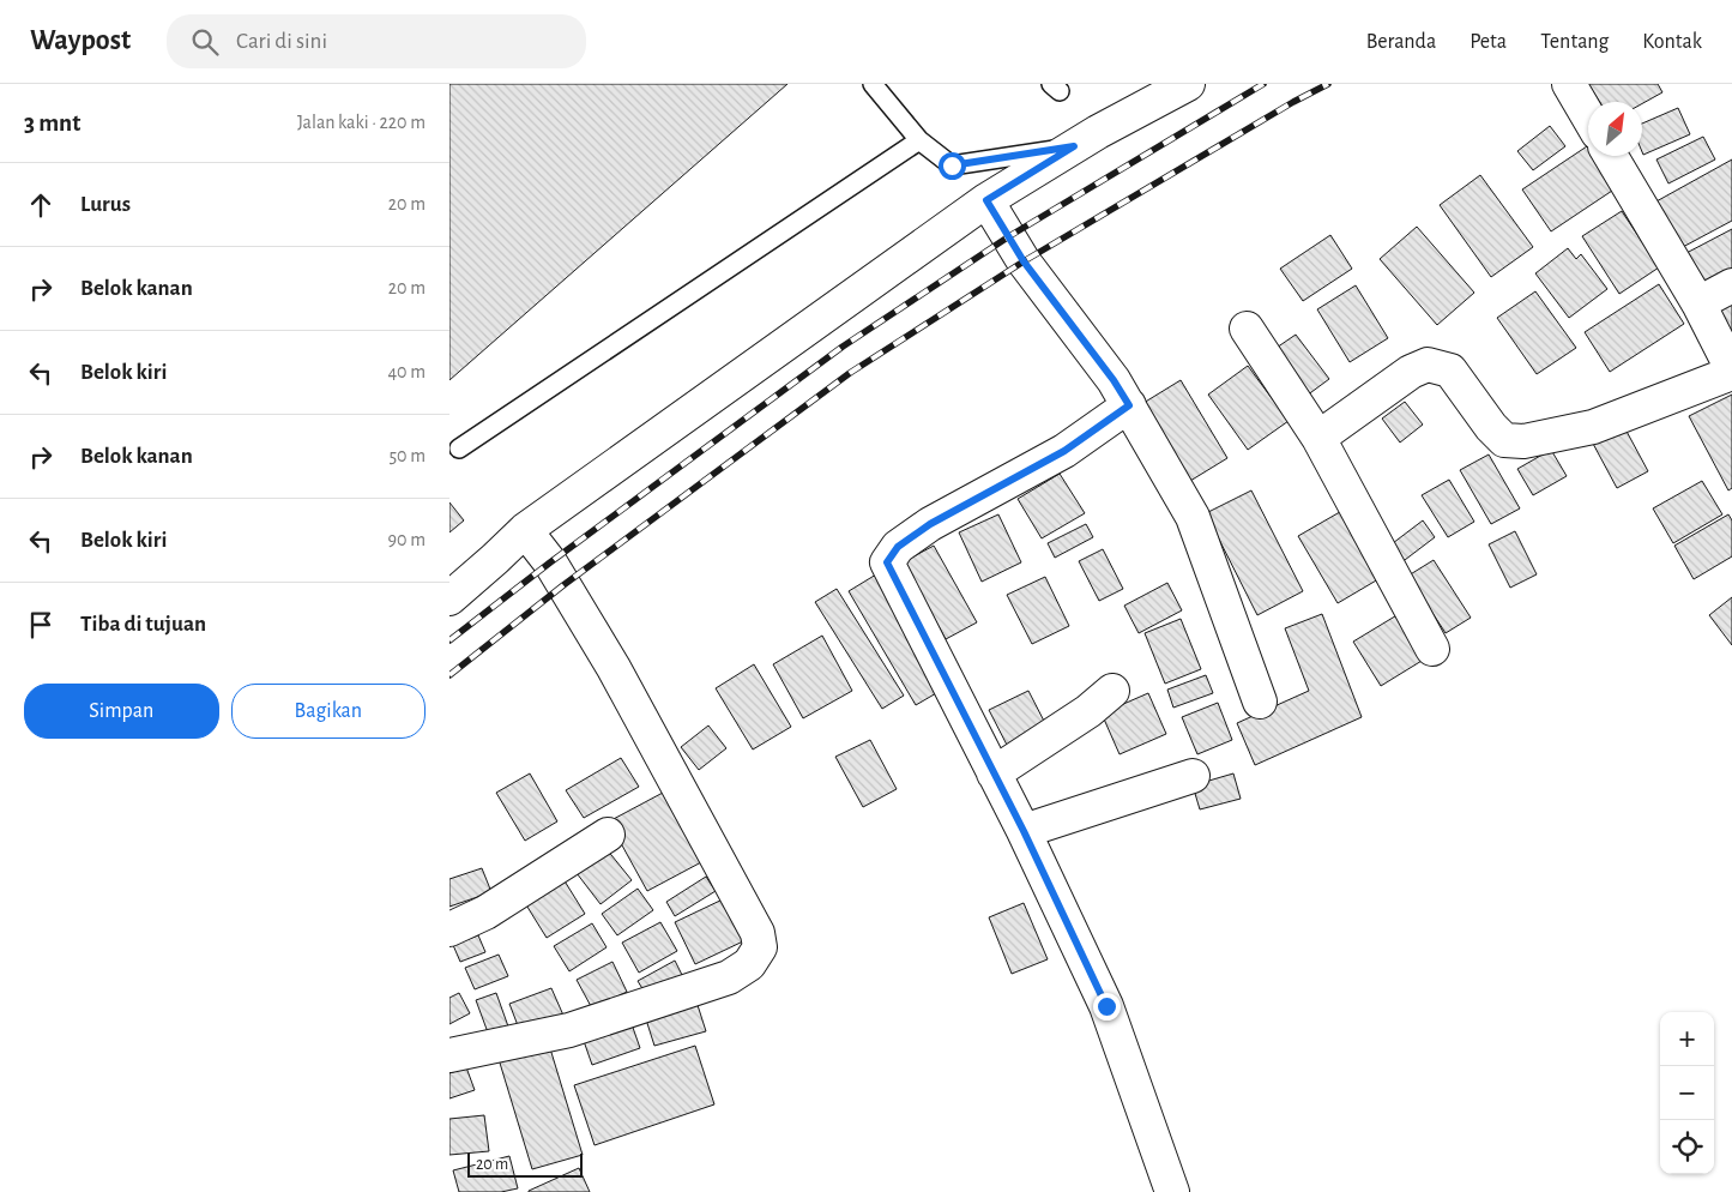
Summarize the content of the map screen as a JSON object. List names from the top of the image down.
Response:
{
  "scale_bar": "20 m",
  "north": "top right",
  "page": {
    "header": "Waypost",
    "search": "Cari di sini",
    "nav": [
      "Beranda",
      "Peta",
      "Tentang",
      "Kontak"
    ],
    "heading": ["3 mnt", "Jalan kaki · 220 m"],
    "list": [
      ["Lurus", "20 m"],
      ["Belok kanan", "20 m"],
      ["Belok kiri", "40 m"],
      ["Belok kanan", "50 m"],
      ["Belok kiri", "90 m"],
      "Tiba di tujuan"
    ],
    "buttons": ["Simpan", "Bagikan"],
    "map_buttons": ["+", "−"],
    "scale": "20 m"
  }
}
